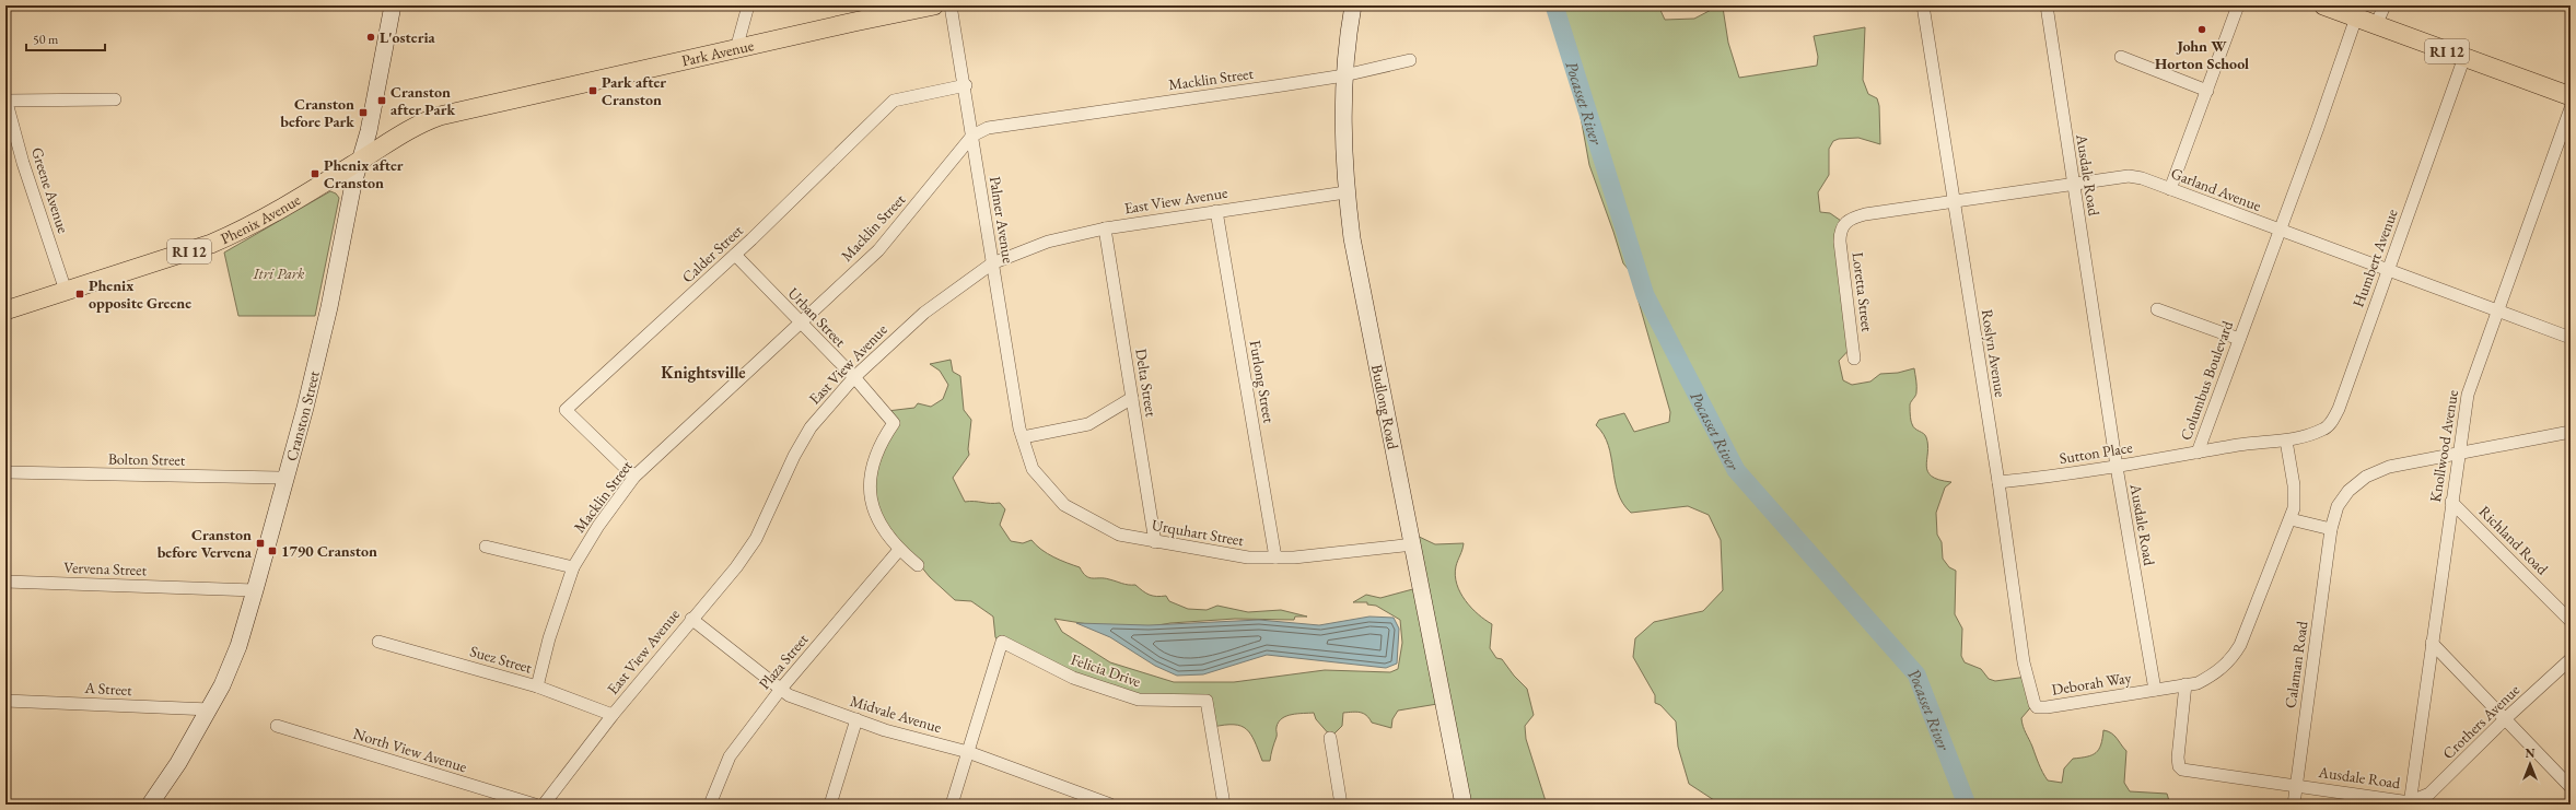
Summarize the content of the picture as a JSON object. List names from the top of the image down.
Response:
{
  "streets": {
    "main road": [
      "RI 12",
      "Park Avenue",
      "Phenix Avenue",
      "Budlong Road",
      "Cranston Street"
    ],
    "street": [
      "Macklin Street",
      "Ausdale Road",
      "Garland Avenue",
      "Greene Avenue",
      "East View Avenue",
      "Palmer Avenue",
      "Calder Street",
      "Humbert Avenue",
      "Loretta Street",
      "Urban Street",
      "Roslyn Avenue",
      "Columbus Boulevard",
      "Furlong Street",
      "Delta Street",
      "Knollwood Avenue",
      "Sutton Place",
      "Bolton Street",
      "Urquhart Street",
      "Richland Road",
      "Vervena Street",
      "Suez Street",
      "Plaza Street",
      "Calaman Road",
      "Felicia Drive",
      "Deborah Way",
      "A Street",
      "Midvale Avenue",
      "Crothers Avenue",
      "North View Avenue"
    ]
  },
  "crossings": [
    ["RI 12", "Humbert Avenue"],
    ["RI 12", "Columbus Boulevard"],
    ["Park Avenue", "Phenix Avenue"],
    ["Park Avenue", "Cranston Street"],
    ["Macklin Street", "Palmer Avenue"],
    ["Macklin Street", "Calder Street"],
    ["Macklin Street", "Urban Street"],
    ["Macklin Street", "Budlong Road"],
    ["Macklin Street", "Suez Street"],
    ["Ausdale Road", "Garland Avenue"],
    ["Ausdale Road", "Knollwood Avenue"],
    ["Ausdale Road", "Sutton Place"],
    ["Ausdale Road", "Calaman Road"],
    ["Ausdale Road", "Deborah Way"],
    ["Ausdale Road", "Crothers Avenue"],
    ["Garland Avenue", "Humbert Avenue"],
    ["Garland Avenue", "Loretta Street"],
    ["Garland Avenue", "Roslyn Avenue"],
    ["Garland Avenue", "Columbus Boulevard"],
    ["Garland Avenue", "Knollwood Avenue"],
    ["Greene Avenue", "Phenix Avenue"],
    ["East View Avenue", "Palmer Avenue"],
    ["East View Avenue", "Urban Street"],
    ["East View Avenue", "Furlong Street"],
    ["East View Avenue", "Delta Street"],
    ["East View Avenue", "Budlong Road"],
    ["East View Avenue", "Suez Street"],
    ["East View Avenue", "Midvale Avenue"],
    ["Phenix Avenue", "Cranston Street"],
    ["Palmer Avenue", "Calder Street"],
    ["Palmer Avenue", "Urquhart Street"],
    ["Calder Street", "Urban Street"],
    ["Humbert Avenue", "Columbus Boulevard"],
    ["Urban Street", "Plaza Street"],
    ["Roslyn Avenue", "Sutton Place"],
    ["Roslyn Avenue", "Deborah Way"],
    ["Columbus Boulevard", "Sutton Place"],
    ["Furlong Street", "Urquhart Street"],
    ["Delta Street", "Urquhart Street"],
    ["Budlong Road", "Urquhart Street"],
    ["Cranston Street", "Bolton Street"],
    ["Cranston Street", "Vervena Street"],
    ["Cranston Street", "A Street"],
    ["Knollwood Avenue", "Richland Road"],
    ["Knollwood Avenue", "Calaman Road"],
    ["Knollwood Avenue", "Crothers Avenue"],
    ["Plaza Street", "Midvale Avenue"],
    ["Felicia Drive", "Midvale Avenue"]
  ],
  "districts": ["Knightsville"],
  "water": ["Pocasset River"],
  "parks": ["Itri Park"],
  "places": {
    "other": ["John W Horton School", "L'osteria"],
    "transit": [
      "Park after Cranston",
      "Cranston after Park",
      "Cranston before Park",
      "Phenix after Cranston",
      "Phenix opposite Greene",
      "Cranston before Vervena",
      "1790 Cranston"
    ]
  },
  "scale_bar": "50 m",
  "north": "top"
}
